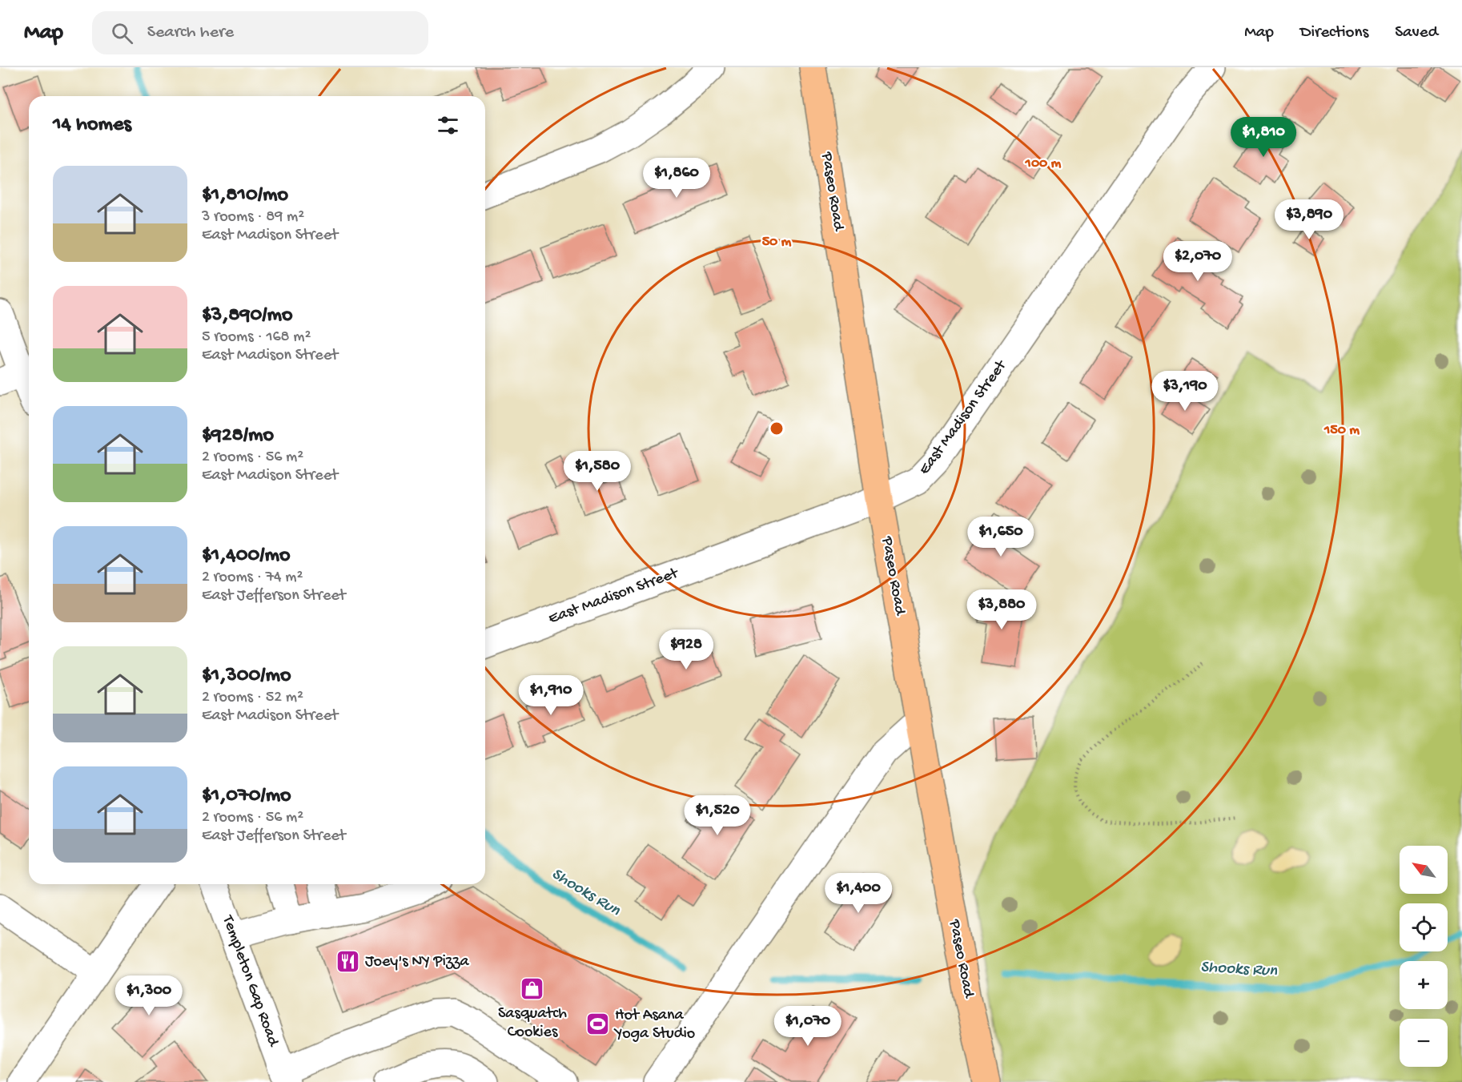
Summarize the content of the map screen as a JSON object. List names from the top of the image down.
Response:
{
  "streets": {
    "main road": ["Paseo Road"],
    "street": ["East Madison Street", "Templeton Gap Road"]
  },
  "crossings": [
    ["Paseo Road", "East Madison Street"]
  ],
  "water": ["Shooks Run"],
  "places": {
    "restaurant": ["Joey's NY Pizza"],
    "shop": ["Sasquatch Cookies"],
    "sports": ["Hot Asana Yoga Studio"]
  },
  "north": "top left",
  "page": {
    "header": "Map",
    "search": "Search here",
    "nav": ["Map", "Directions", "Saved"],
    "heading": "14 homes",
    "price": [
      "$1,810",
      "$1,860",
      "$3,890",
      "$2,070",
      "$3,190",
      "$1,580",
      "$1,650",
      "$3,880",
      "$928",
      "$1,910",
      "$1,520",
      "$1,400",
      "$1,300",
      "$1,070"
    ],
    "list": [
      {
        "name": "$1,810/mo",
        "note": "3 rooms · 89 m² · East Madison Street"
      },
      {
        "name": "$3,890/mo",
        "note": "5 rooms · 168 m² · East Madison Street"
      },
      {
        "name": "$928/mo",
        "note": "2 rooms · 56 m² · East Madison Street"
      },
      {
        "name": "$1,400/mo",
        "note": "2 rooms · 74 m² · East Jefferson Street"
      },
      {
        "name": "$1,300/mo",
        "note": "2 rooms · 52 m² · East Madison Street"
      },
      {
        "name": "$1,070/mo",
        "note": "2 rooms · 56 m² · East Jefferson Street"
      }
    ],
    "map_buttons": ["+", "−"]
  },
  "rings": ["100 m", "50 m", "150 m"]
}
